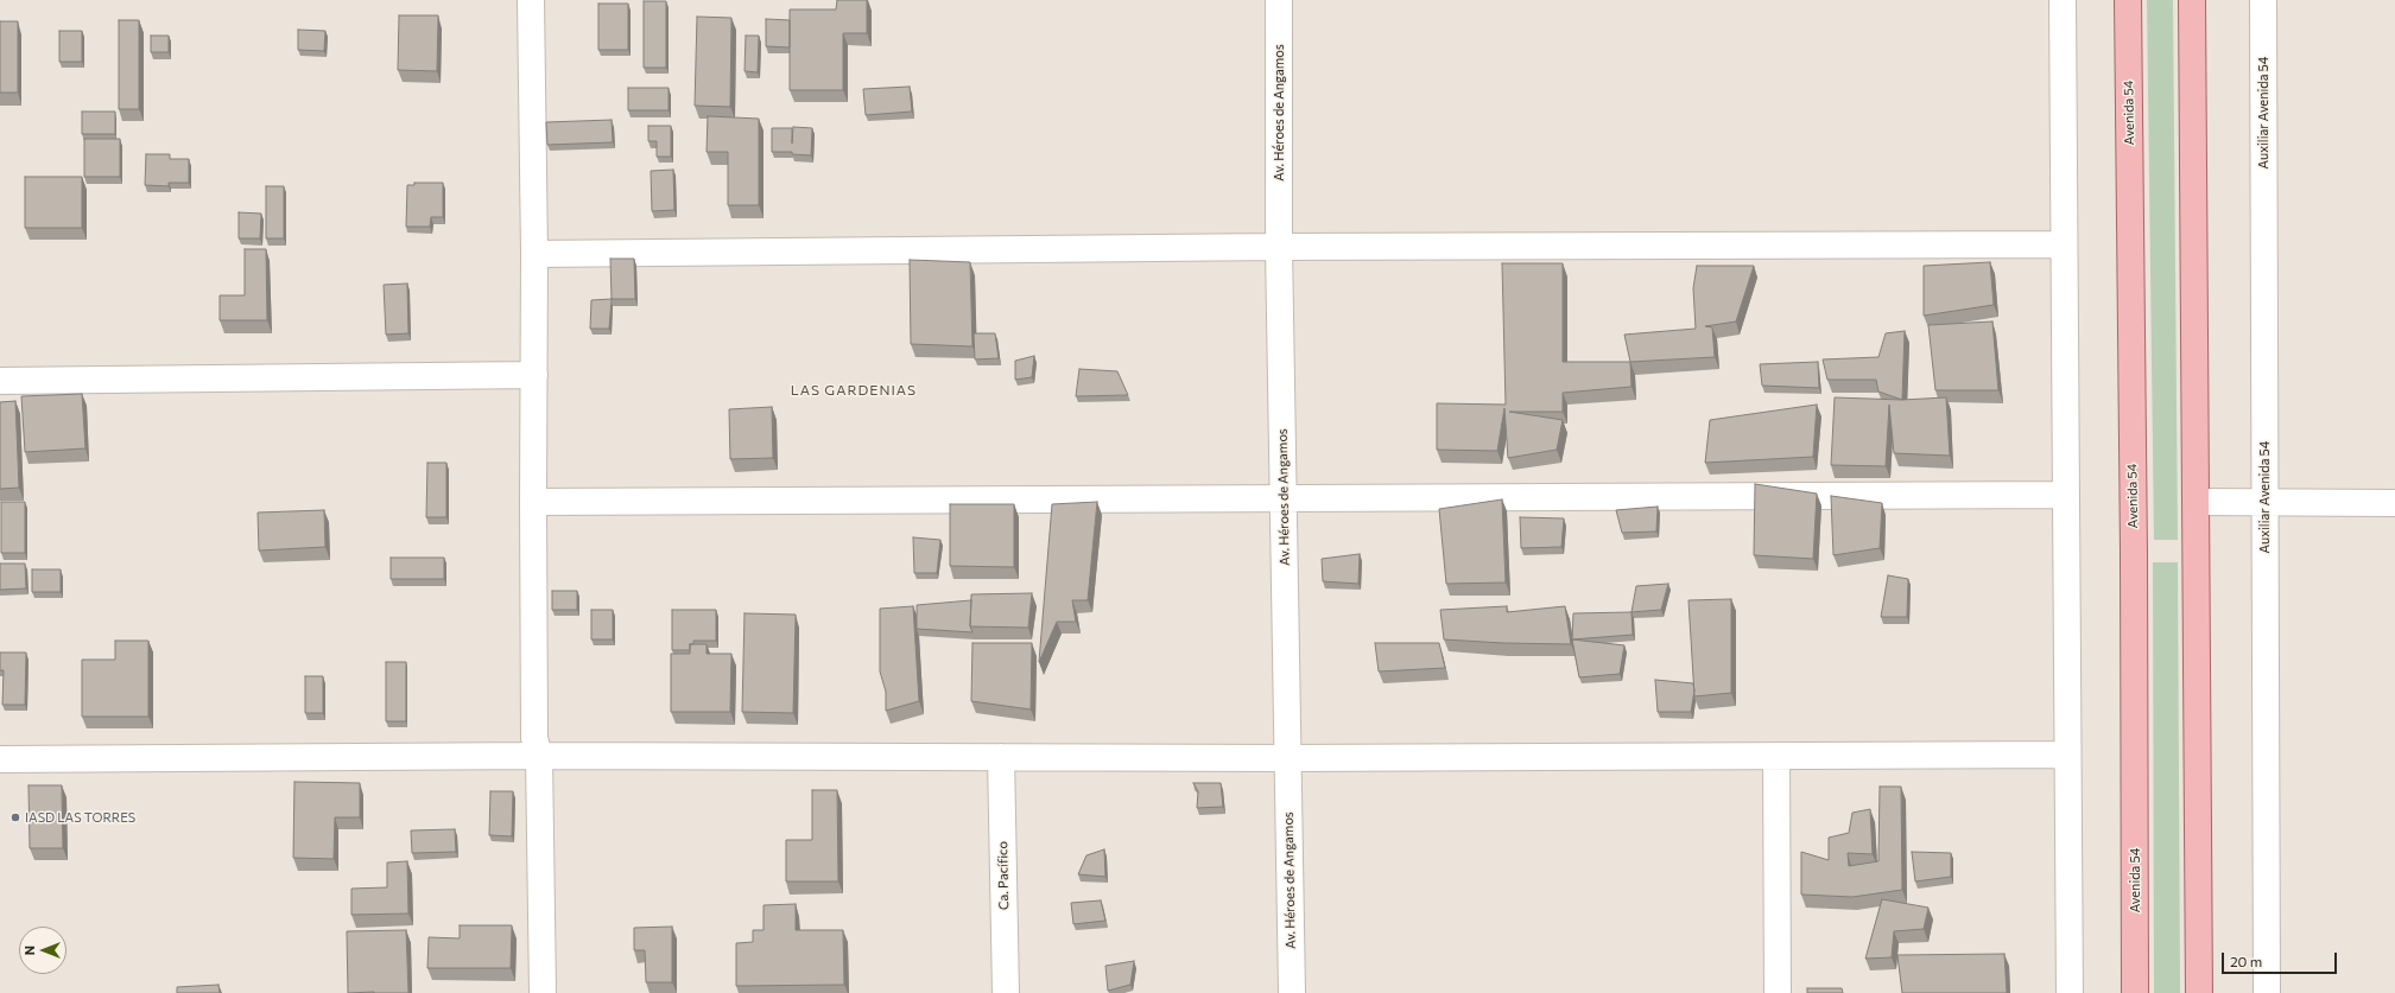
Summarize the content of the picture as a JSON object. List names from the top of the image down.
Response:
{
  "streets": {
    "main road": ["Avenida 54"],
    "street": ["Av. Héroes de Angamos", "Auxiliar Avenida 54", "Ca. Pacífico"]
  },
  "districts": ["LAS GARDENIAS"],
  "places": ["IASD LAS TORRES"],
  "scale_bar": "20 m",
  "north": "left"
}
